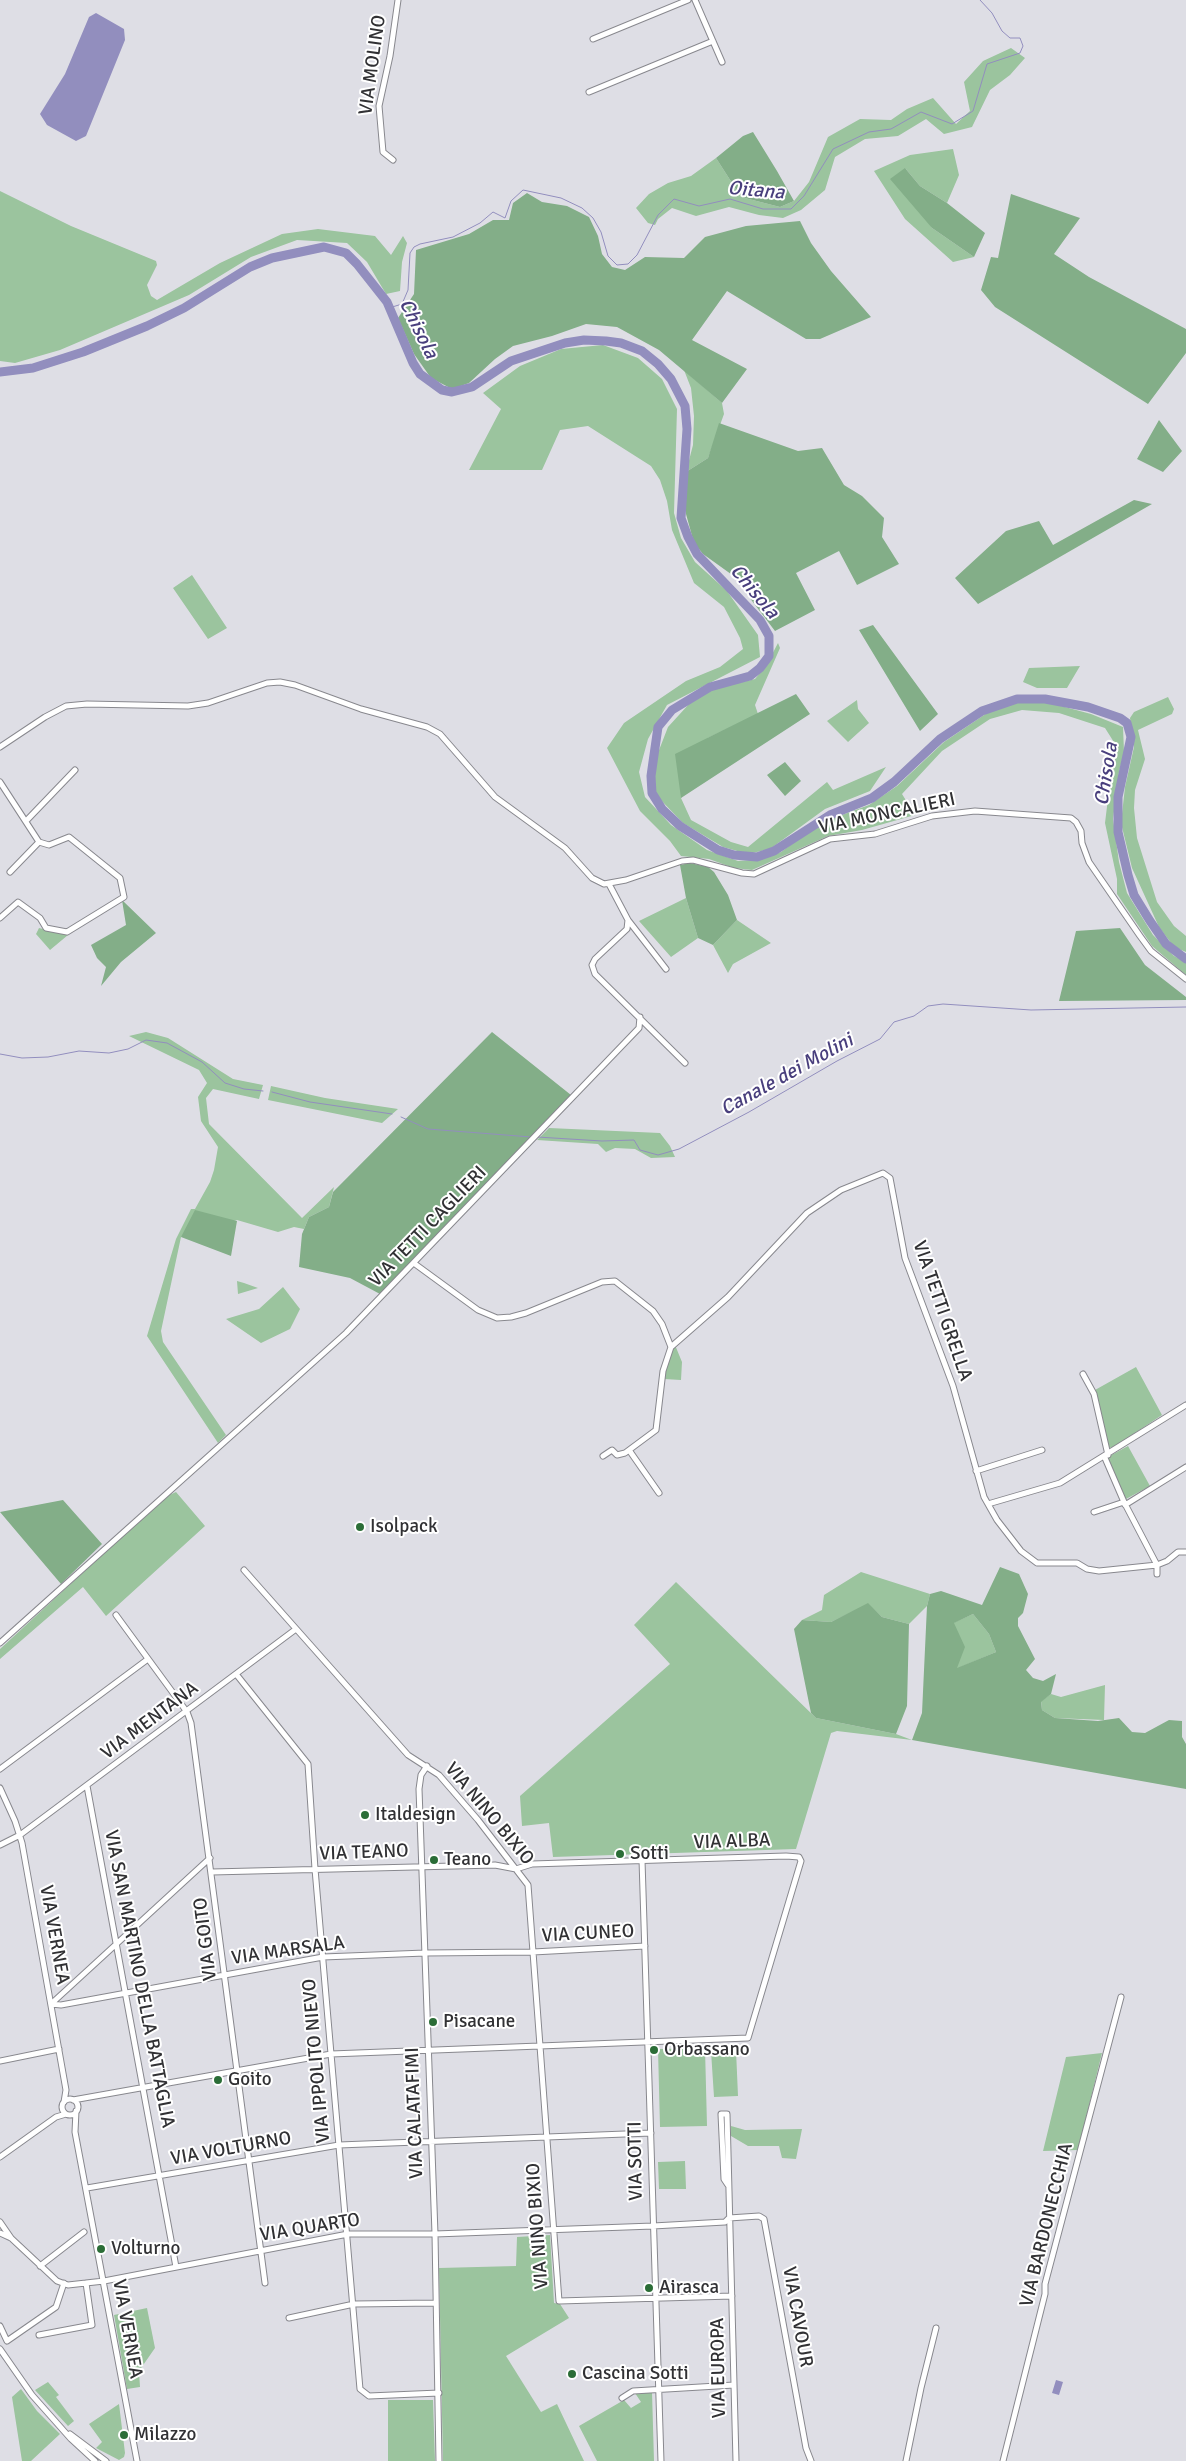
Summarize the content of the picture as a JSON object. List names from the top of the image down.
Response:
{
  "streets": {
    "street": [
      "VIA MOLINO",
      "VIA MONCALIERI",
      "VIA TETTI CAGLIERI",
      "VIA TETTI GRELLA",
      "VIA MENTANA",
      "VIA NINO BIXIO",
      "VIA ALBA",
      "VIA TEANO",
      "VIA CUNEO",
      "VIA VERNEA",
      "VIA GOITO",
      "VIA MARSALA",
      "VIA SAN MARTINO DELLA BATTAGLIA",
      "VIA IPPOLITO NIEVO",
      "VIA CALATAFIMI",
      "VIA VOLTURNO",
      "VIA SOTTI",
      "VIA BARDONECCHIA",
      "VIA QUARTO",
      "VIA CAVOUR",
      "VIA EUROPA"
    ]
  },
  "crossings": [
    ["VIA MENTANA", "VIA NINO BIXIO"],
    ["VIA MENTANA", "VIA VERNEA"],
    ["VIA MENTANA", "VIA GOITO"],
    ["VIA MENTANA", "VIA SAN MARTINO DELLA BATTAGLIA"],
    ["VIA MENTANA", "VIA IPPOLITO NIEVO"],
    ["VIA NINO BIXIO", "VIA ALBA"],
    ["VIA NINO BIXIO", "VIA TEANO"],
    ["VIA NINO BIXIO", "VIA CUNEO"],
    ["VIA NINO BIXIO", "VIA MARSALA"],
    ["VIA NINO BIXIO", "VIA CALATAFIMI"],
    ["VIA NINO BIXIO", "VIA VOLTURNO"],
    ["VIA NINO BIXIO", "VIA SOTTI"],
    ["VIA NINO BIXIO", "VIA QUARTO"],
    ["VIA ALBA", "VIA TEANO"],
    ["VIA ALBA", "VIA SOTTI"],
    ["VIA TEANO", "VIA GOITO"],
    ["VIA TEANO", "VIA IPPOLITO NIEVO"],
    ["VIA TEANO", "VIA CALATAFIMI"],
    ["VIA CUNEO", "VIA MARSALA"],
    ["VIA CUNEO", "VIA SOTTI"],
    ["VIA VERNEA", "VIA MARSALA"],
    ["VIA VERNEA", "VIA VOLTURNO"],
    ["VIA VERNEA", "VIA QUARTO"],
    ["VIA GOITO", "VIA MARSALA"],
    ["VIA GOITO", "VIA VOLTURNO"],
    ["VIA GOITO", "VIA QUARTO"],
    ["VIA MARSALA", "VIA SAN MARTINO DELLA BATTAGLIA"],
    ["VIA MARSALA", "VIA IPPOLITO NIEVO"],
    ["VIA MARSALA", "VIA CALATAFIMI"],
    ["VIA SAN MARTINO DELLA BATTAGLIA", "VIA VOLTURNO"],
    ["VIA SAN MARTINO DELLA BATTAGLIA", "VIA QUARTO"],
    ["VIA IPPOLITO NIEVO", "VIA CALATAFIMI"],
    ["VIA IPPOLITO NIEVO", "VIA VOLTURNO"],
    ["VIA IPPOLITO NIEVO", "VIA QUARTO"],
    ["VIA CALATAFIMI", "VIA VOLTURNO"],
    ["VIA CALATAFIMI", "VIA QUARTO"],
    ["VIA VOLTURNO", "VIA SOTTI"],
    ["VIA SOTTI", "VIA QUARTO"],
    ["VIA QUARTO", "VIA CAVOUR"],
    ["VIA QUARTO", "VIA EUROPA"],
    ["VIA CAVOUR", "VIA EUROPA"]
  ],
  "water": ["Oitana", "Chisola", "Canale dei Molini"],
  "places": [
    "Isolpack",
    "Italdesign",
    "Sotti",
    "Teano",
    "Pisacane",
    "Orbassano",
    "Goito",
    "Volturno",
    "Airasca",
    "Cascina Sotti",
    "Milazzo"
  ]
}
